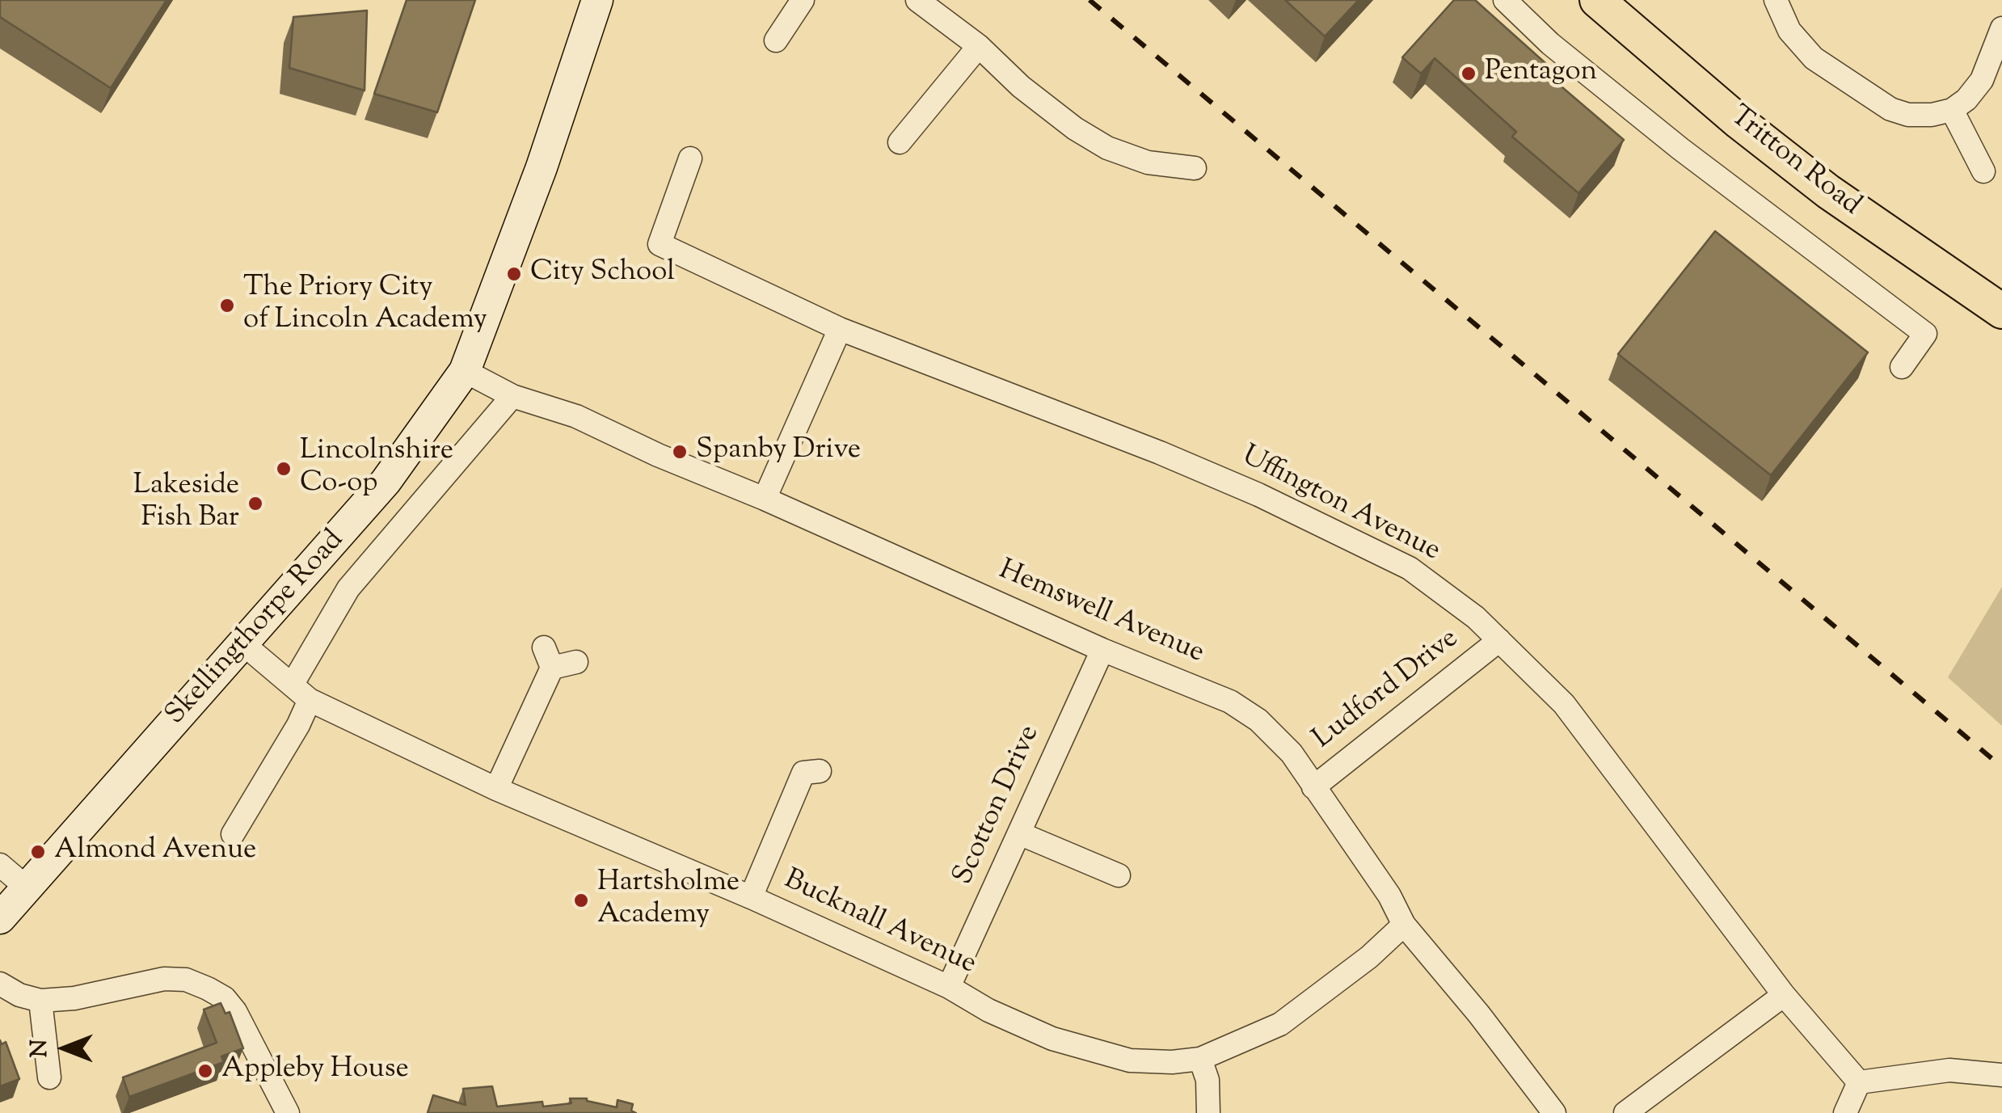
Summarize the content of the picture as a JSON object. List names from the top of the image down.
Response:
{
  "streets": {
    "main road": ["Tritton Road", "Skellingthorpe Road"],
    "street": [
      "Uffington Avenue",
      "Hemswell Avenue",
      "Ludford Drive",
      "Scotton Drive",
      "Bucknall Avenue"
    ]
  },
  "crossings": [
    ["Uffington Avenue", "Ludford Drive"],
    ["Hemswell Avenue", "Skellingthorpe Road"],
    ["Hemswell Avenue", "Ludford Drive"],
    ["Hemswell Avenue", "Scotton Drive"],
    ["Hemswell Avenue", "Bucknall Avenue"],
    ["Skellingthorpe Road", "Bucknall Avenue"],
    ["Scotton Drive", "Bucknall Avenue"]
  ],
  "places": [
    "Pentagon",
    "City School",
    "The Priory City of Lincoln Academy",
    "Spanby Drive",
    "Lincolnshire Co-op",
    "Lakeside Fish Bar",
    "Almond Avenue",
    "Hartsholme Academy",
    "Appleby House"
  ],
  "north": "left"
}
